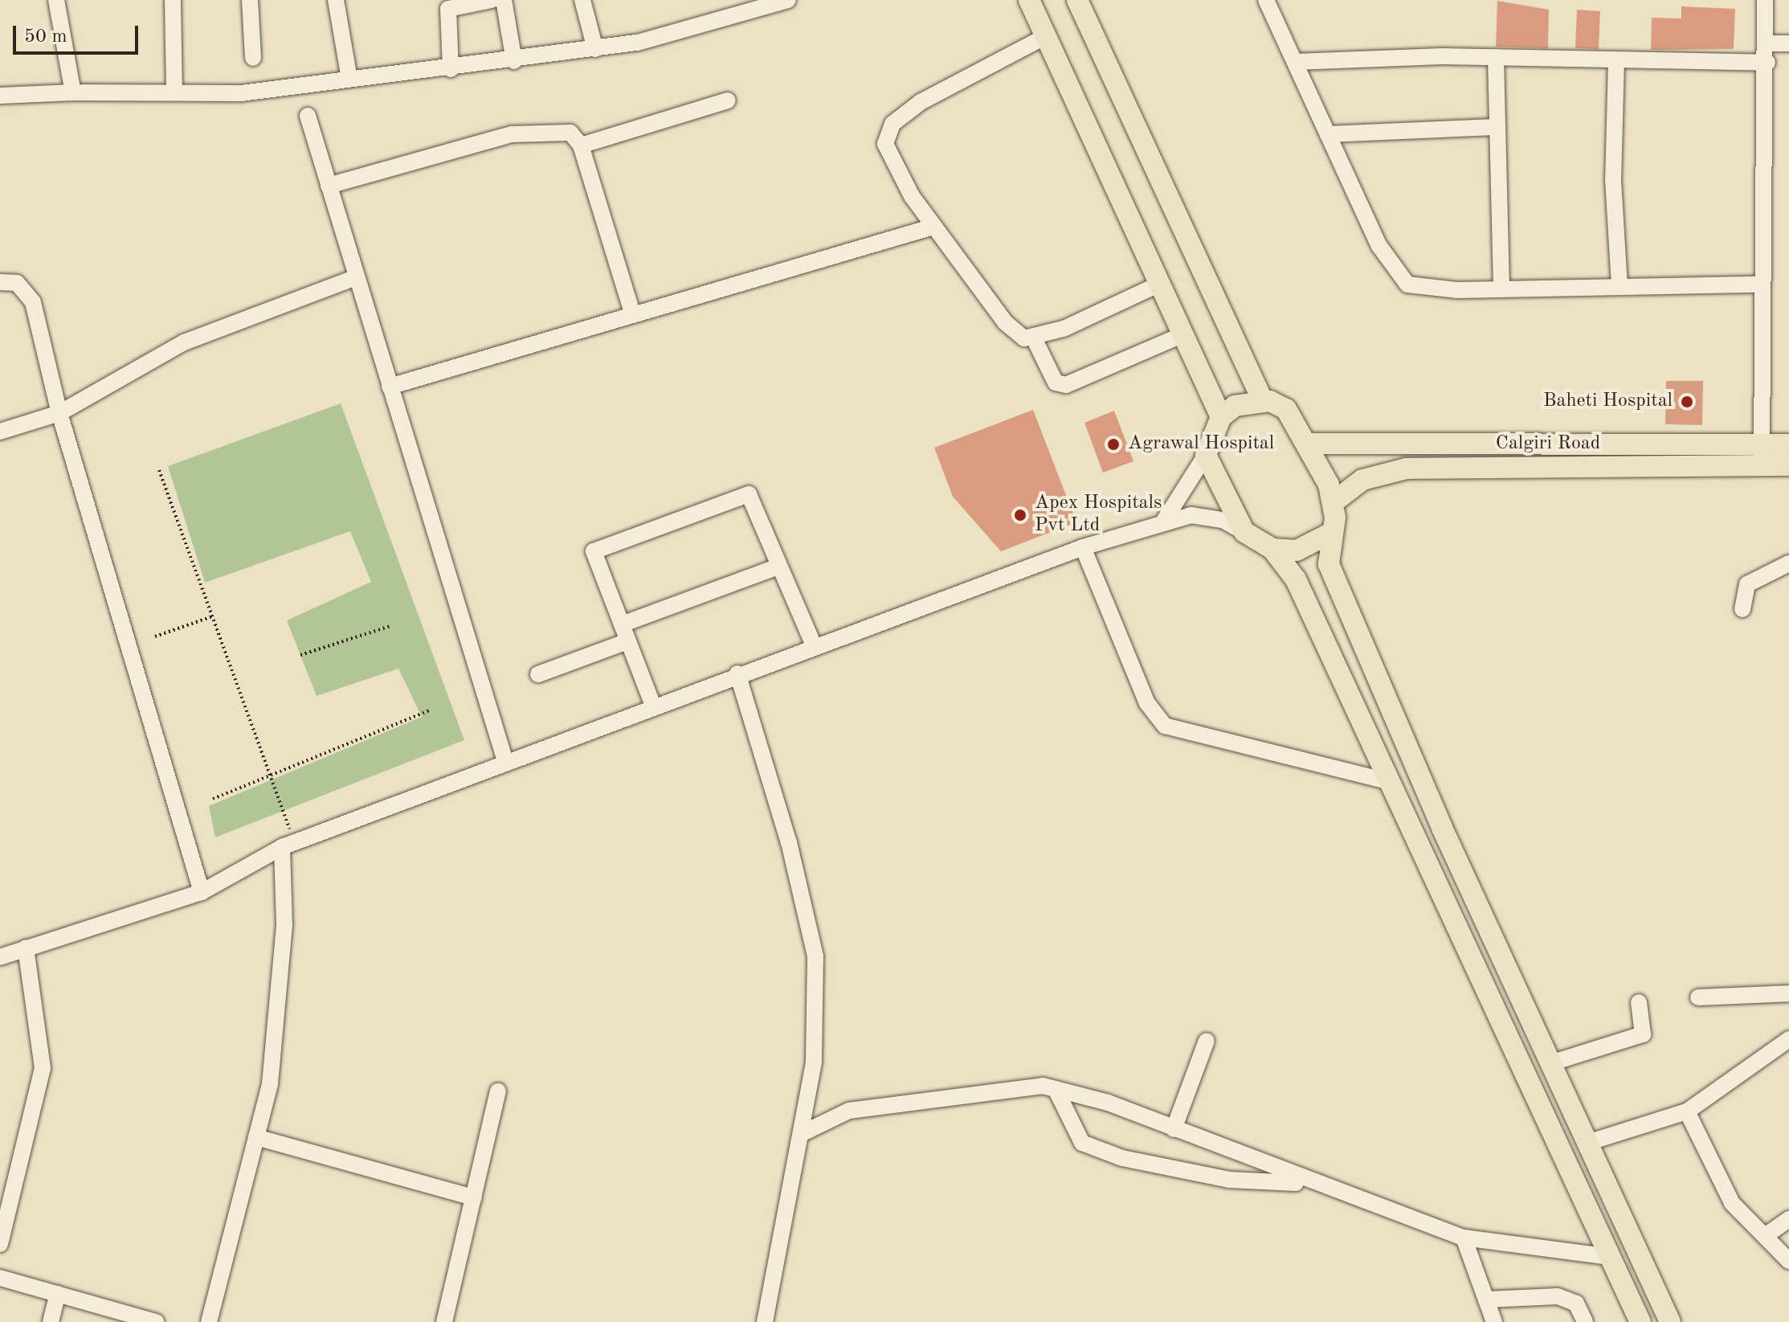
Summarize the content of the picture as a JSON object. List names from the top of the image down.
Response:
{
  "streets": {
    "main road": ["Calgiri Road"]
  },
  "places": ["Baheti Hospital", "Agrawal Hospital", "Apex Hospitals Pvt Ltd"],
  "scale_bar": "50 m"
}
